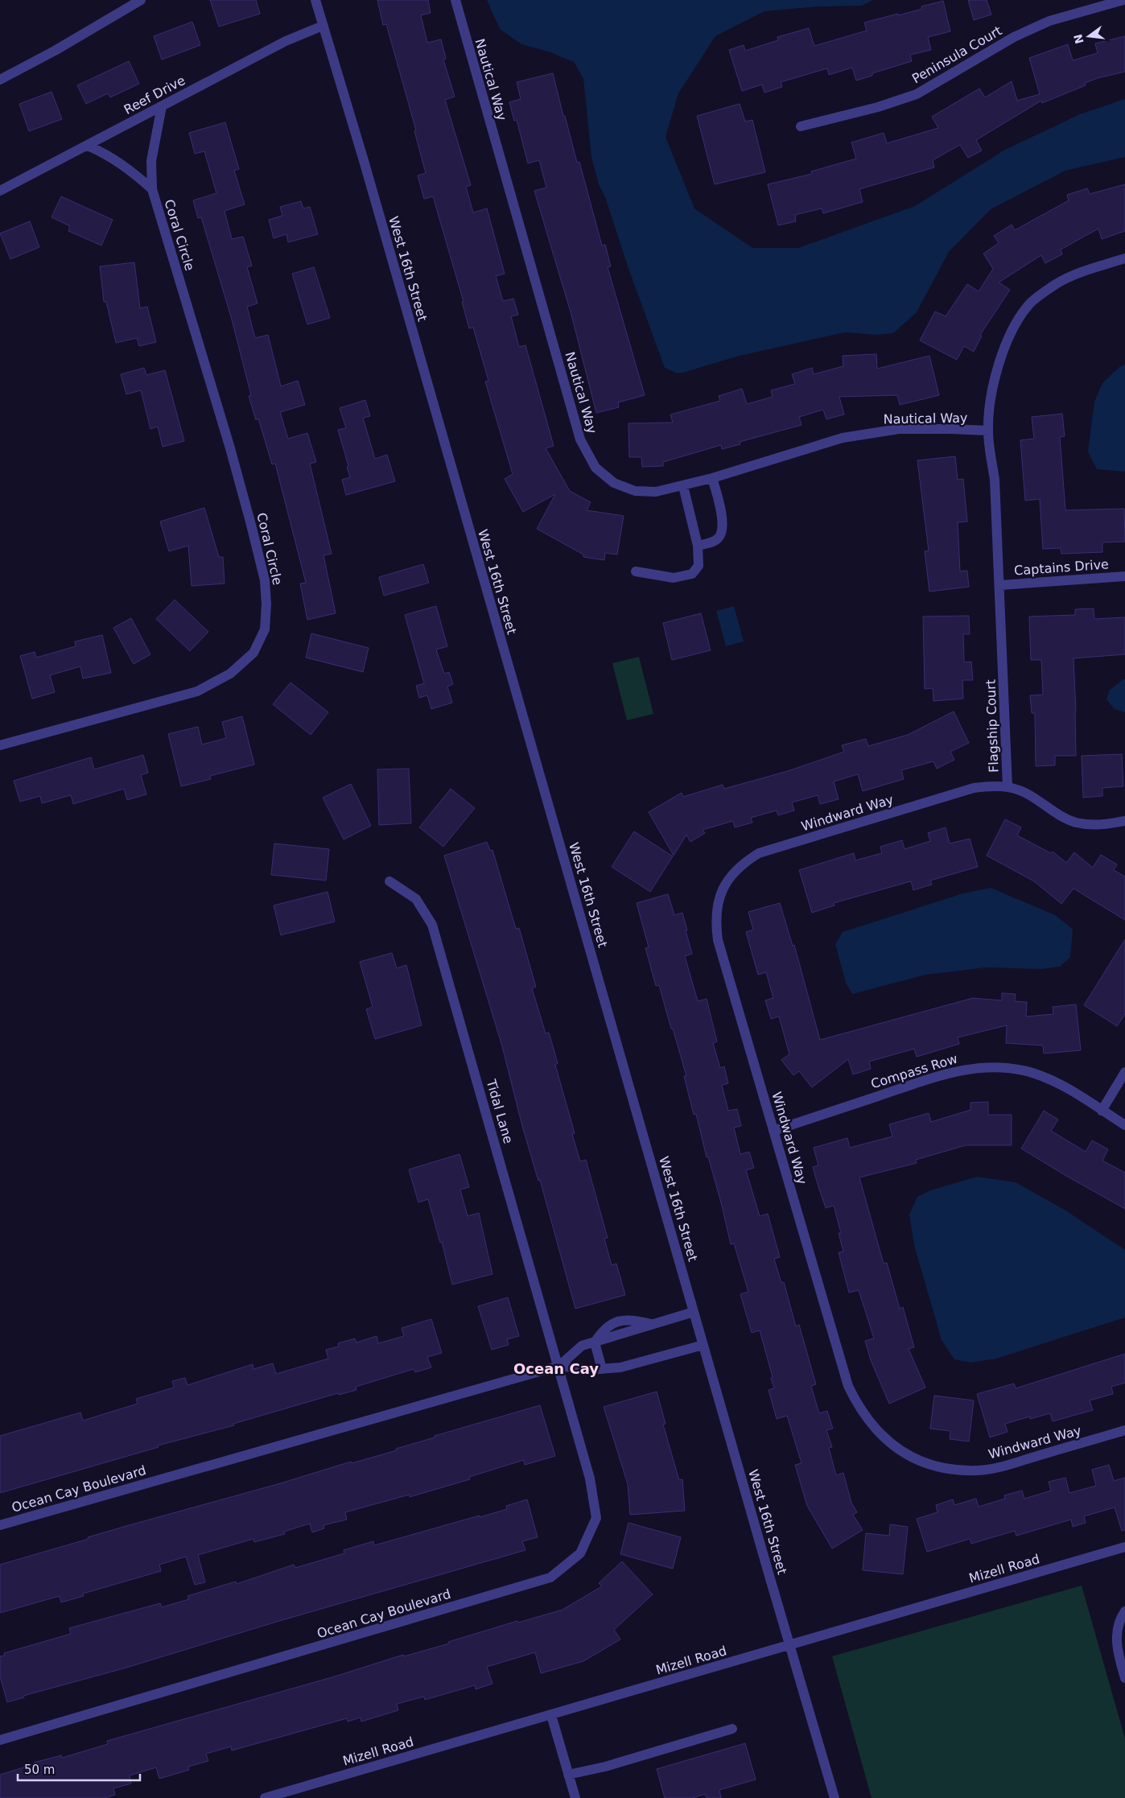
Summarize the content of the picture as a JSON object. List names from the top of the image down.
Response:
{
  "streets": {
    "street": [
      "Peninsula Court",
      "Nautical Way",
      "Reef Drive",
      "Coral Circle",
      "West 16th Street",
      "Captains Drive",
      "Flagship Court",
      "Windward Way",
      "Compass Row",
      "Tidal Lane",
      "Ocean Cay Boulevard",
      "Mizell Road"
    ]
  },
  "crossings": [
    ["Nautical Way", "Flagship Court"],
    ["Reef Drive", "Coral Circle"],
    ["Reef Drive", "West 16th Street"],
    ["West 16th Street", "Ocean Cay Boulevard"],
    ["West 16th Street", "Mizell Road"],
    ["Captains Drive", "Flagship Court"],
    ["Flagship Court", "Windward Way"],
    ["Windward Way", "Compass Row"],
    ["Tidal Lane", "Ocean Cay Boulevard"]
  ],
  "districts": ["Ocean Cay"],
  "scale_bar": "50 m",
  "north": "left"
}
